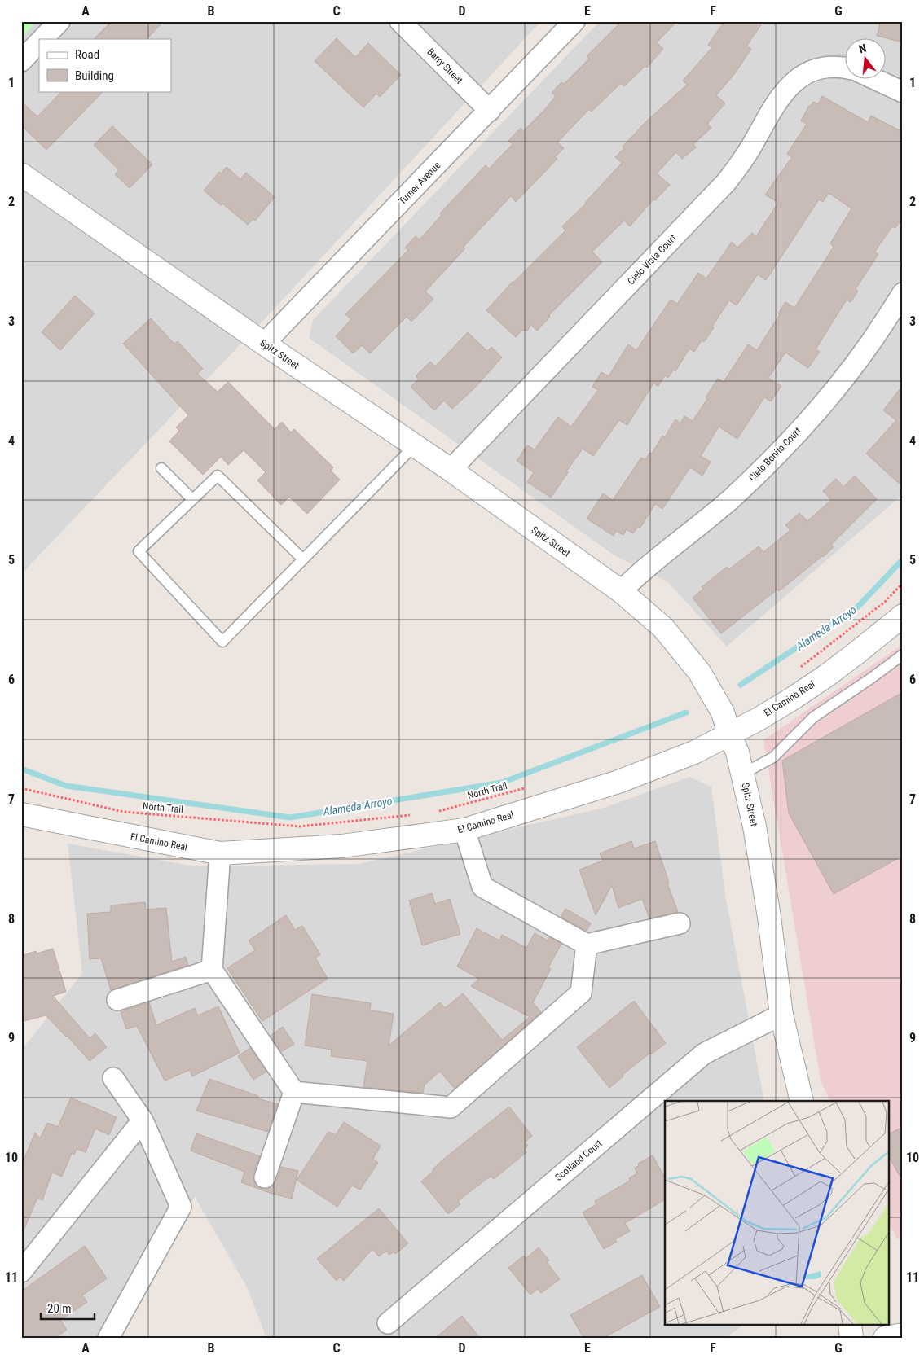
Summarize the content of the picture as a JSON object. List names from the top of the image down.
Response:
{
  "streets": {
    "street": [
      "Barry Street",
      "Turner Avenue",
      "Cielo Vista Court",
      "Spitz Street",
      "Cielo Bonito Court",
      "El Camino Real",
      "Scotland Court"
    ],
    "path": ["North Trail"]
  },
  "crossings": [
    ["Barry Street", "Turner Avenue"],
    ["Turner Avenue", "Spitz Street"],
    ["Cielo Vista Court", "Spitz Street"],
    ["Spitz Street", "Cielo Bonito Court"],
    ["Spitz Street", "El Camino Real"],
    ["Spitz Street", "Scotland Court"]
  ],
  "water": ["Alameda Arroyo"],
  "legend": ["Road", "Building"],
  "scale_bar": "20 m",
  "north": "top",
  "grid": {
    "columns": [
      "A",
      "B",
      "C",
      "D",
      "E",
      "F",
      "G"
    ],
    "rows": [
      "1",
      "2",
      "3",
      "4",
      "5",
      "6",
      "7",
      "8",
      "9",
      "10",
      "11"
    ]
  }
}
